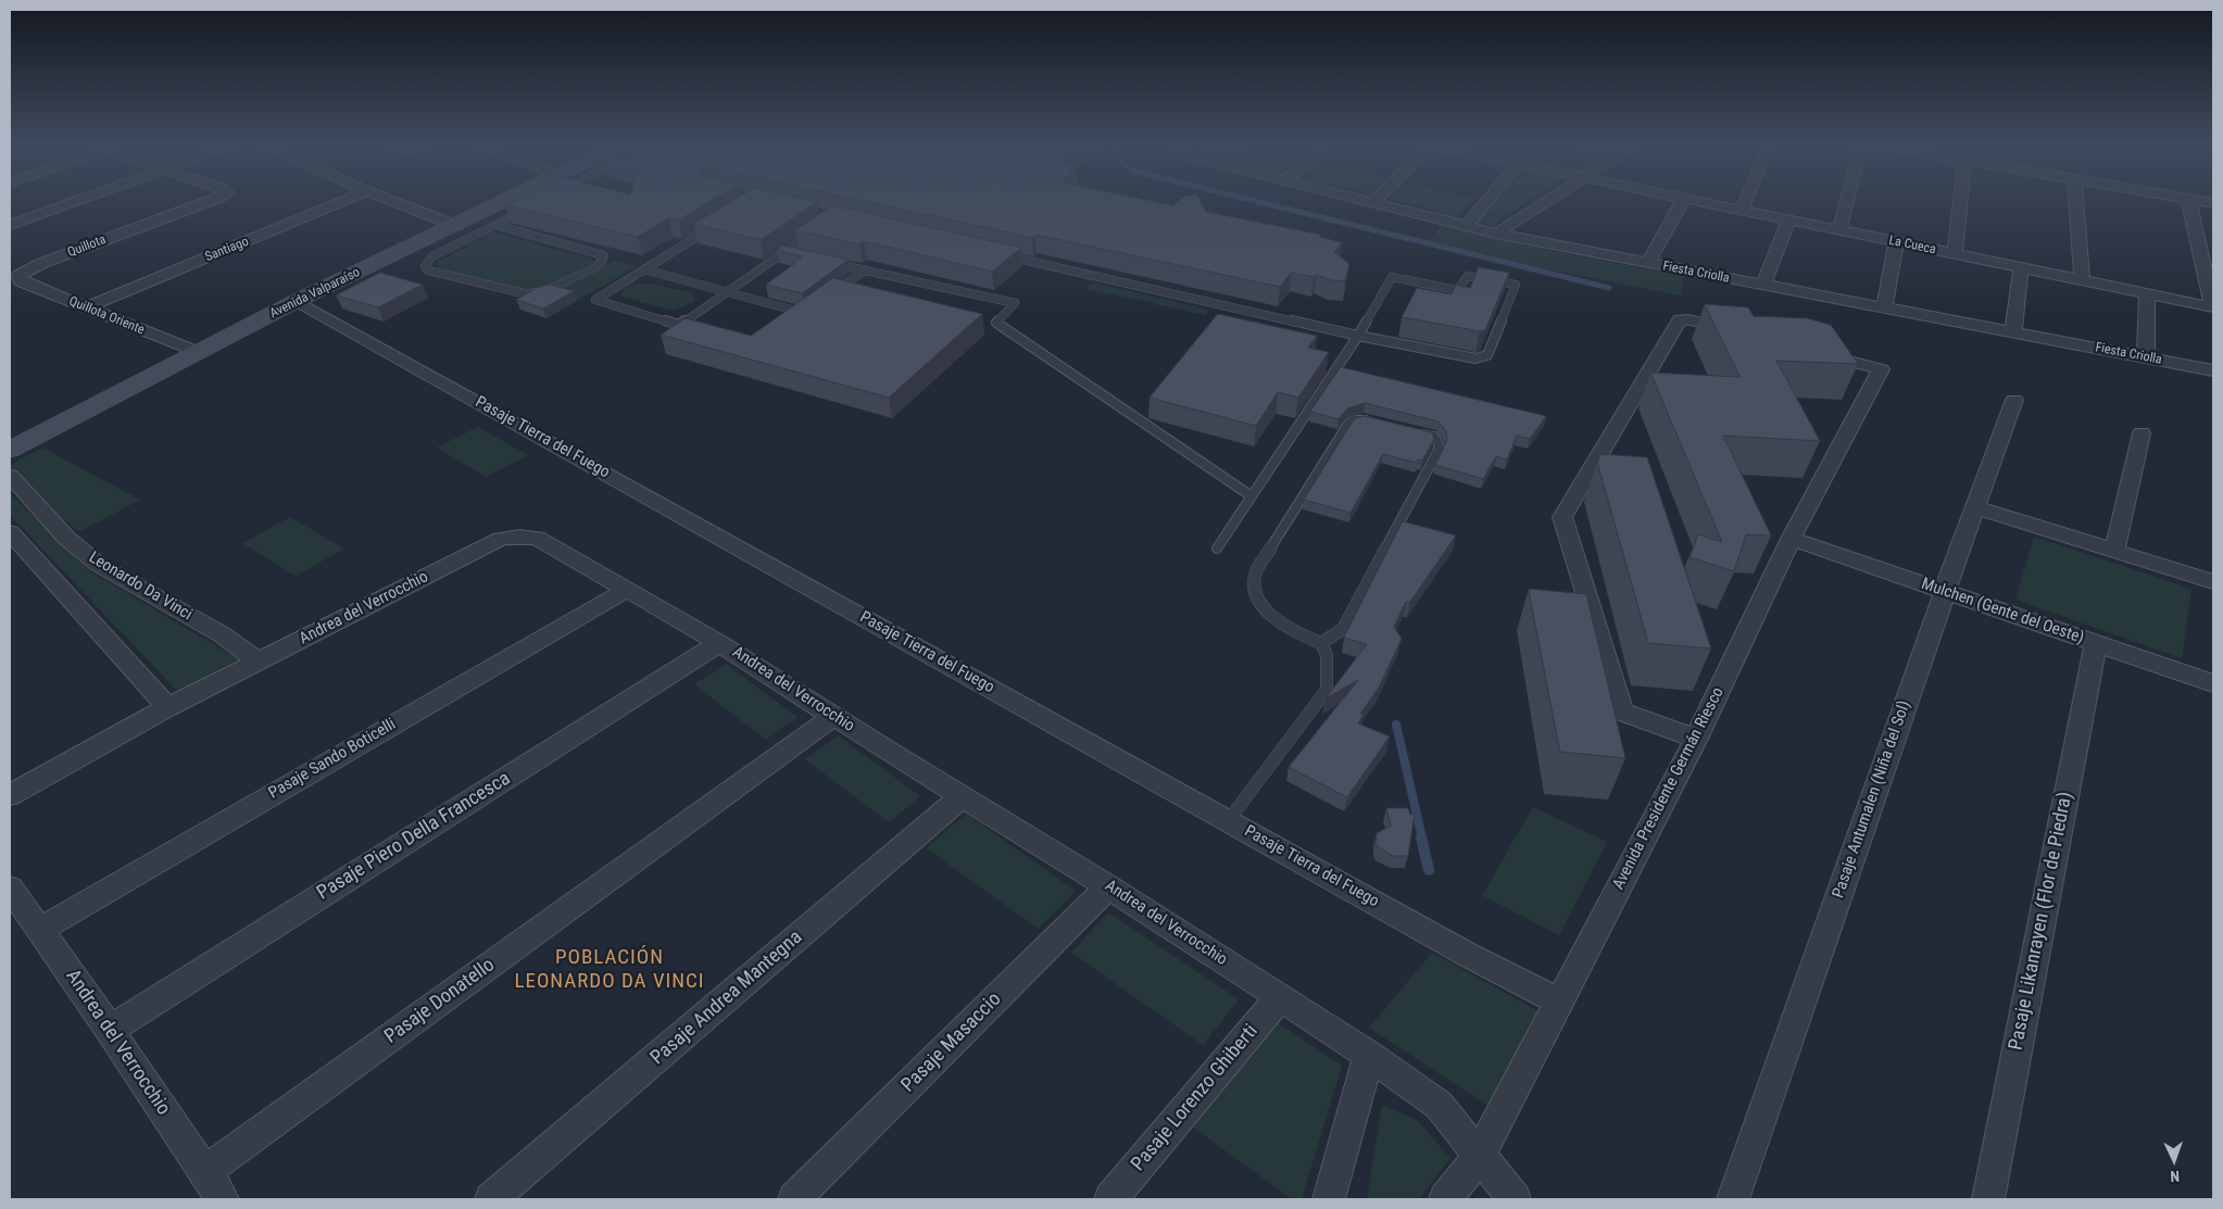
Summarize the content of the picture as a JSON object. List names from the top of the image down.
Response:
{
  "streets": {
    "main road": ["Avenida Valparaíso"],
    "street": [
      "La Cueca",
      "Quillota",
      "Santiago",
      "Fiesta Criolla",
      "Quillota Oriente",
      "Pasaje Tierra del Fuego",
      "Leonardo Da Vinci",
      "Andrea del Verrocchio",
      "Mulchen (Gente del Oeste)",
      "Pasaje Sando Boticelli",
      "Avenida Presidente Germán Riesco",
      "Pasaje Antumalen (Niña del Sol)",
      "Pasaje Piero Della Francesca",
      "Pasaje Likanrayen (Flor de Piedra)",
      "Pasaje Andrea Mantegna",
      "Pasaje Donatello",
      "Pasaje Masaccio",
      "Pasaje Lorenzo Ghiberti"
    ]
  },
  "crossings": [
    ["Quillota", "Quillota Oriente"],
    ["Santiago", "Quillota Oriente"],
    ["Avenida Valparaíso", "Quillota Oriente"],
    ["Avenida Valparaíso", "Pasaje Tierra del Fuego"],
    ["Pasaje Tierra del Fuego", "Avenida Presidente Germán Riesco"],
    ["Leonardo Da Vinci", "Andrea del Verrocchio"],
    ["Andrea del Verrocchio", "Pasaje Sando Boticelli"],
    ["Andrea del Verrocchio", "Avenida Presidente Germán Riesco"],
    ["Andrea del Verrocchio", "Pasaje Piero Della Francesca"],
    ["Andrea del Verrocchio", "Pasaje Andrea Mantegna"],
    ["Andrea del Verrocchio", "Pasaje Donatello"],
    ["Andrea del Verrocchio", "Pasaje Masaccio"],
    ["Andrea del Verrocchio", "Pasaje Lorenzo Ghiberti"],
    ["Mulchen (Gente del Oeste)", "Avenida Presidente Germán Riesco"],
    ["Mulchen (Gente del Oeste)", "Pasaje Antumalen (Niña del Sol)"],
    ["Mulchen (Gente del Oeste)", "Pasaje Likanrayen (Flor de Piedra)"]
  ],
  "districts": ["POBLACIÓN LEONARDO DA VINCI"],
  "north": "bottom"
}
